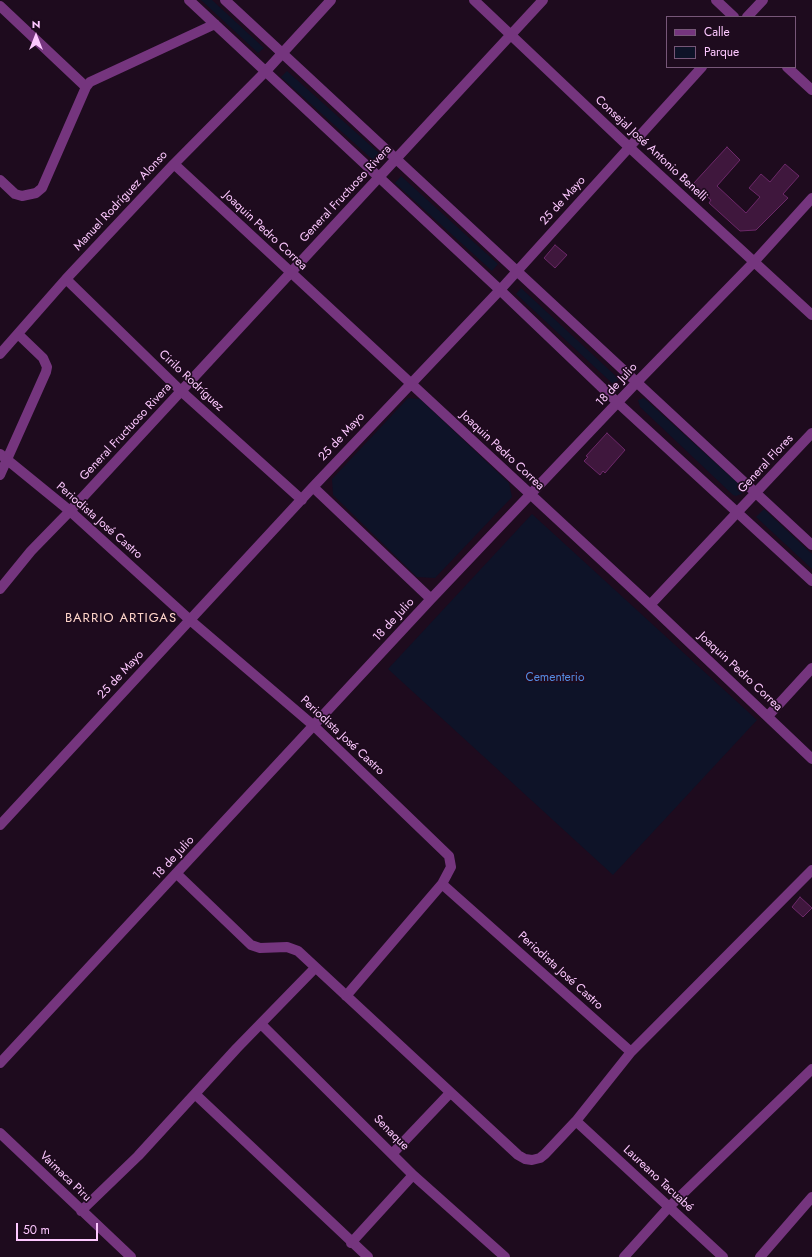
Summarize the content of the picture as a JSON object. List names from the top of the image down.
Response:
{
  "streets": {
    "street": [
      "Consejal José Antonio Benelli",
      "General Fructuoso Rivera",
      "Manuel Rodríguez Alonso",
      "25 de Mayo",
      "Joaquin Pedro Correa",
      "Cirilo Rodríguez",
      "18 de Julio",
      "General Flores",
      "Periodista José Castro",
      "Senaque",
      "Vaimaca Piru",
      "Laureano Tacuabé"
    ]
  },
  "crossings": [
    ["Consejal José Antonio Benelli", "General Fructuoso Rivera"],
    ["Consejal José Antonio Benelli", "25 de Mayo"],
    ["Consejal José Antonio Benelli", "18 de Julio"],
    ["General Fructuoso Rivera", "Joaquin Pedro Correa"],
    ["General Fructuoso Rivera", "Cirilo Rodríguez"],
    ["General Fructuoso Rivera", "Periodista José Castro"],
    ["Manuel Rodríguez Alonso", "Joaquin Pedro Correa"],
    ["Manuel Rodríguez Alonso", "Cirilo Rodríguez"],
    ["25 de Mayo", "Joaquin Pedro Correa"],
    ["25 de Mayo", "Cirilo Rodríguez"],
    ["25 de Mayo", "Periodista José Castro"],
    ["Joaquin Pedro Correa", "18 de Julio"],
    ["Joaquin Pedro Correa", "General Flores"],
    ["18 de Julio", "Periodista José Castro"]
  ],
  "districts": ["BARRIO ARTIGAS"],
  "parks": ["Cementerio"],
  "legend": ["Calle", "Parque"],
  "scale_bar": "50 m",
  "north": "top"
}
